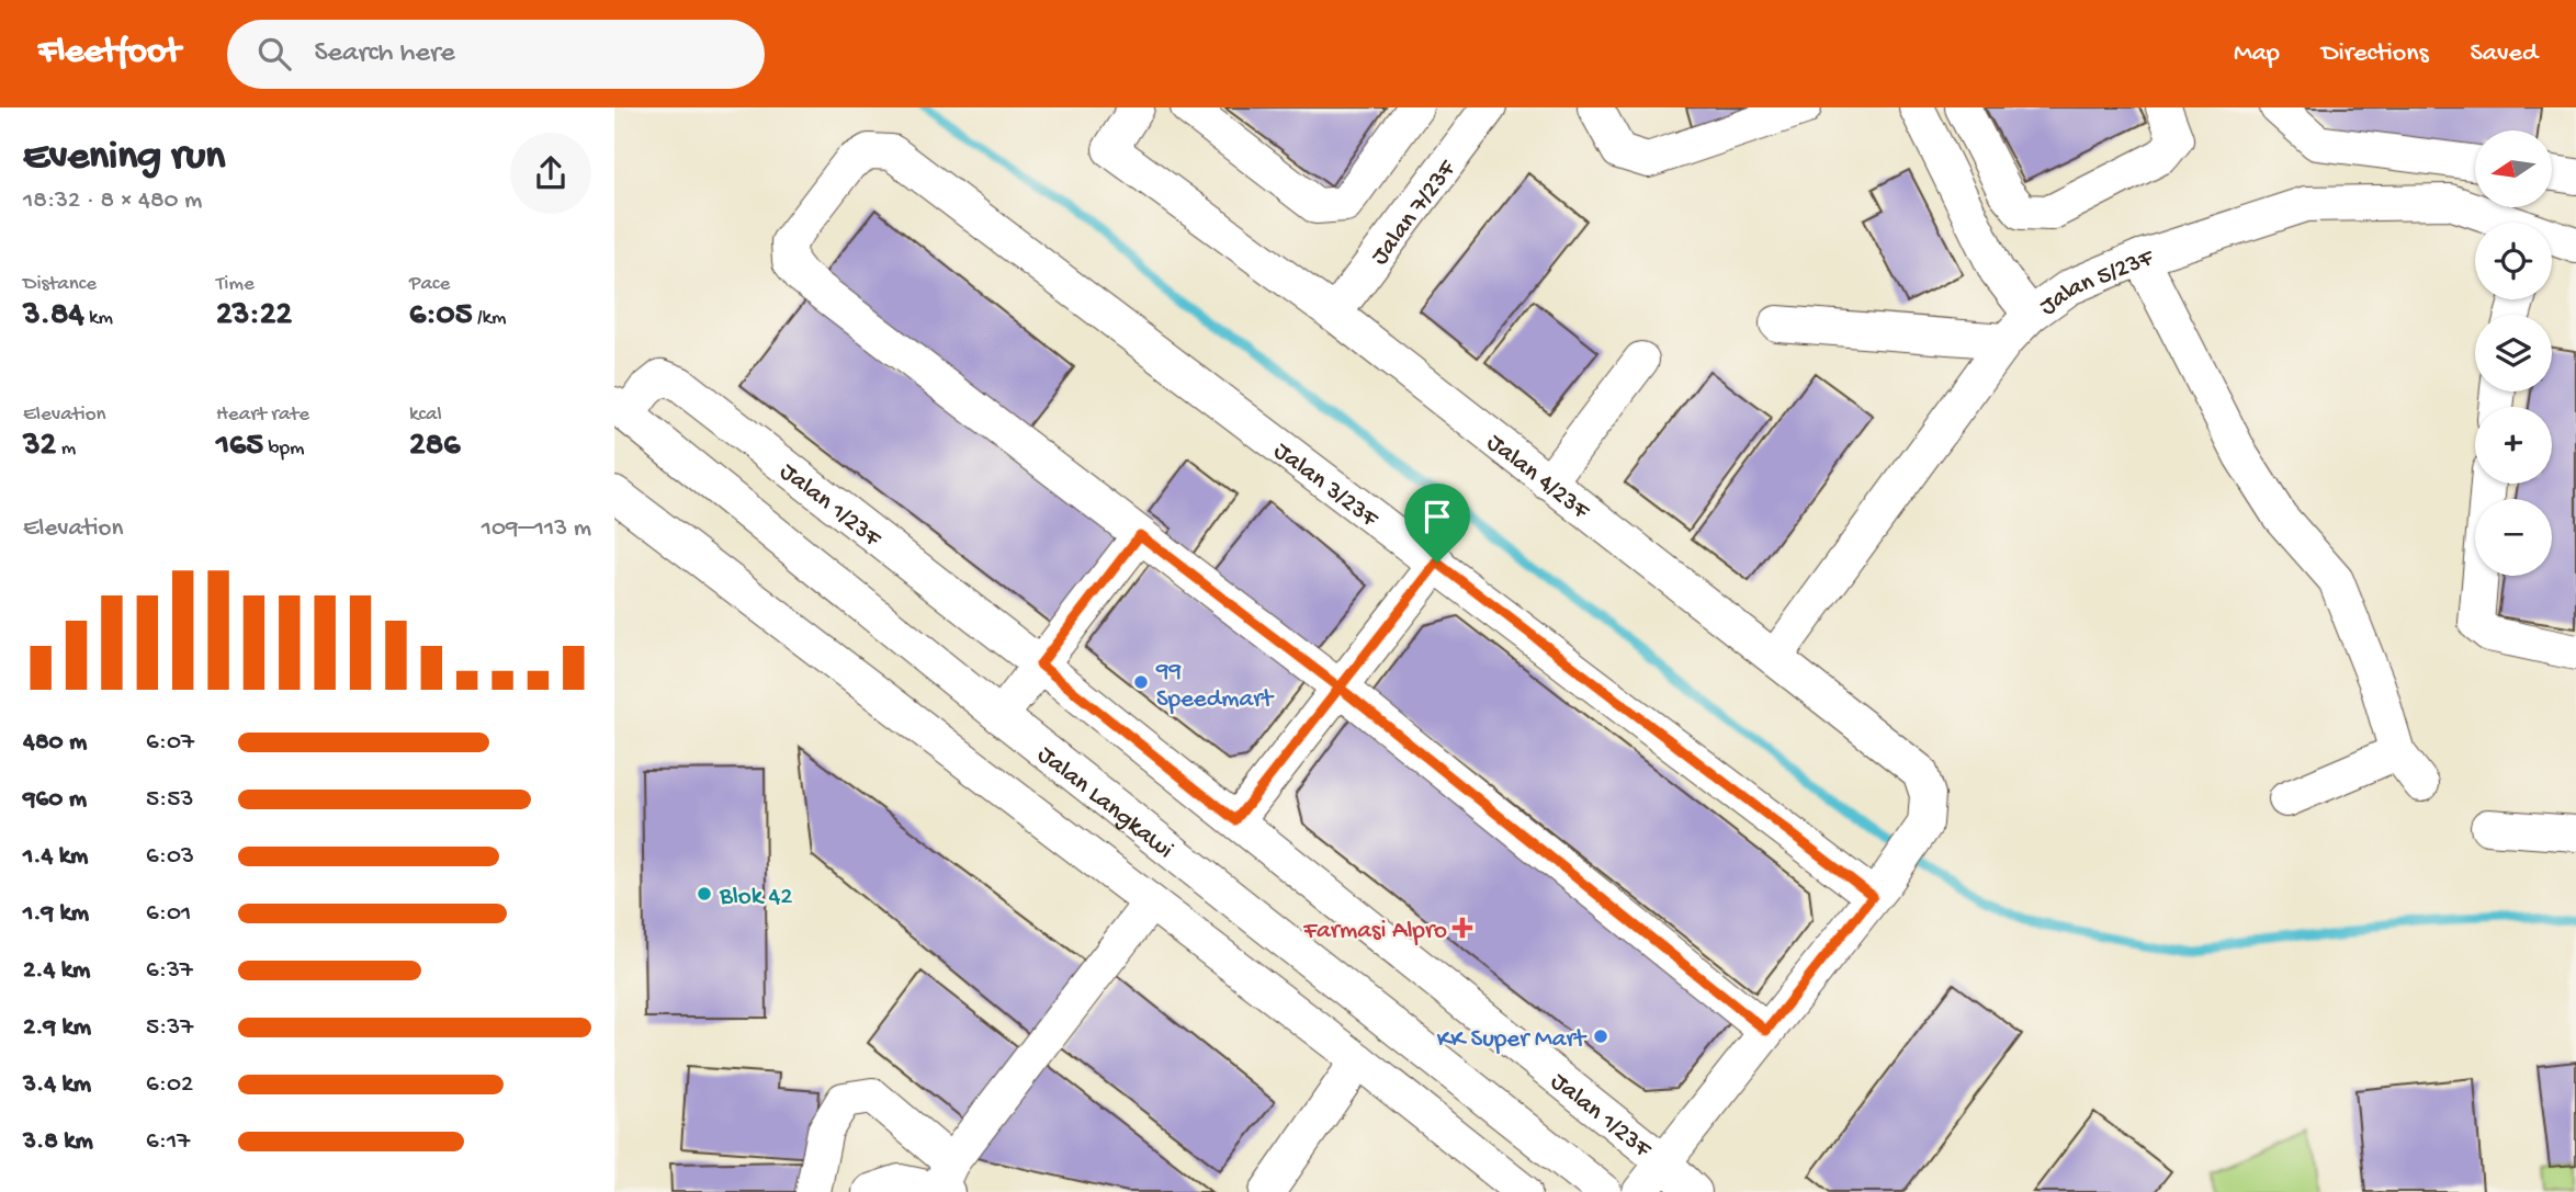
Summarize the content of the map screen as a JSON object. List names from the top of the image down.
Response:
{
  "streets": {
    "street": [
      "Jalan 7/23F",
      "Jalan 5/23F",
      "Jalan 4/23F",
      "Jalan 3/23F",
      "Jalan 1/23F",
      "Jalan Langkawi"
    ]
  },
  "crossings": [
    ["Jalan 7/23F", "Jalan 4/23F"],
    ["Jalan 5/23F", "Jalan 4/23F"],
    ["Jalan 4/23F", "Jalan 3/23F"],
    ["Jalan 1/23F", "Jalan Langkawi"]
  ],
  "places": {
    "other": ["99 Speedmart", "Blok 42", "KK Super Mart"],
    "health": ["Farmasi Alpro"]
  },
  "north": "left",
  "page": {
    "header": "Fleetfoot",
    "search": "Search here",
    "nav": ["Map", "Directions", "Saved"],
    "heading": ["Evening run", "18:32 · 8 × 480 m"],
    "map_buttons": ["+", "−"],
    "stats": [
      ["Distance", "3.84 km"],
      ["Time", "23:22"],
      ["Pace", "6:05 /km"],
      ["Elevation", "32 m"],
      ["Heart rate", "165 bpm"],
      ["kcal", "286"]
    ],
    "chart": ["Elevation", "109–113 m"],
    "list": [
      {
        "name": "480 m",
        "note": "6:07"
      },
      {
        "name": "960 m",
        "note": "5:53"
      },
      {
        "name": "1.4 km",
        "note": "6:03"
      },
      {
        "name": "1.9 km",
        "note": "6:01"
      },
      {
        "name": "2.4 km",
        "note": "6:37"
      },
      {
        "name": "2.9 km",
        "note": "5:37"
      },
      {
        "name": "3.4 km",
        "note": "6:02"
      },
      {
        "name": "3.8 km",
        "note": "6:17"
      }
    ]
  }
}
